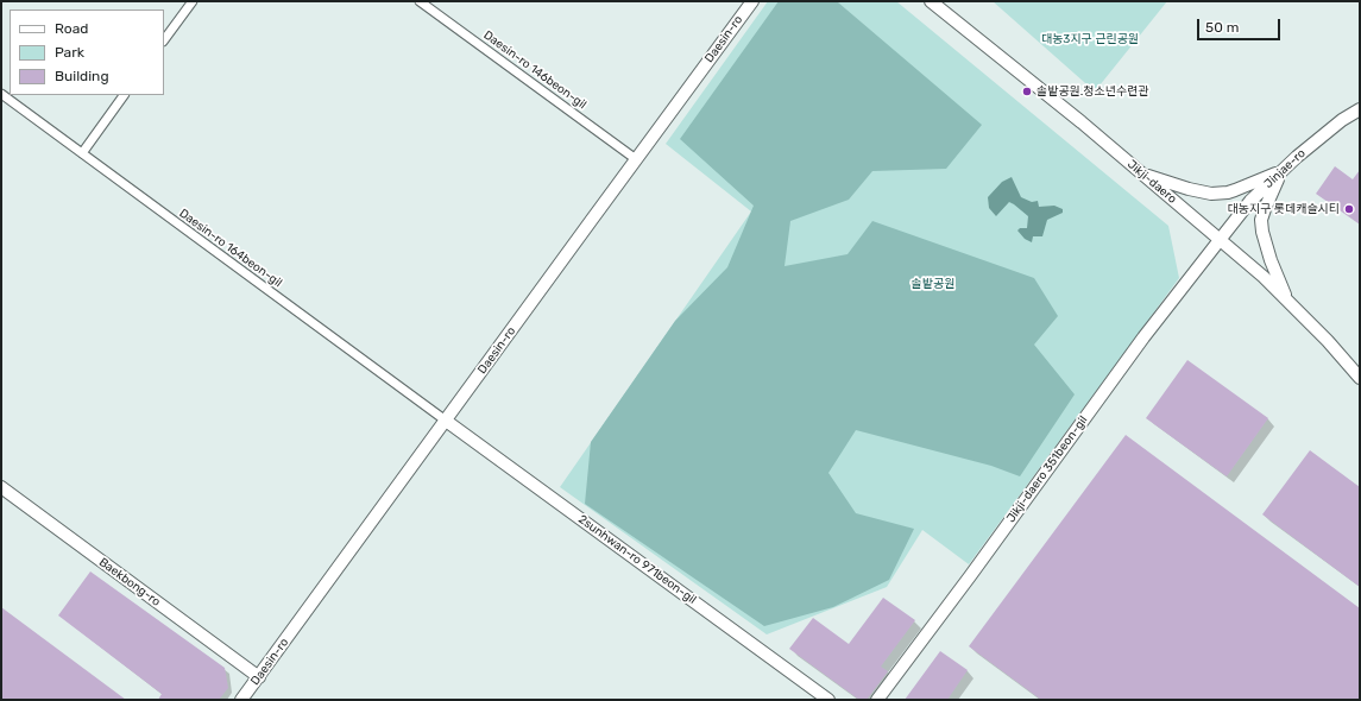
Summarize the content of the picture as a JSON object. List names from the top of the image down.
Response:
{
  "streets": {
    "street": [
      "Daesin-ro",
      "Daesin-ro 146beon-gil",
      "Jinjae-ro",
      "Jikji-daero",
      "Daesin-ro 164beon-gil",
      "Jikji-daero 351beon-gil",
      "2sunhwan-ro 971beon-gil",
      "Baekbong-ro"
    ]
  },
  "crossings": [
    ["Daesin-ro", "Daesin-ro 146beon-gil"],
    ["Daesin-ro", "Daesin-ro 164beon-gil"],
    ["Daesin-ro", "2sunhwan-ro 971beon-gil"],
    ["Daesin-ro", "Baekbong-ro"],
    ["Jinjae-ro", "Jikji-daero"],
    ["Jinjae-ro", "Jikji-daero 351beon-gil"],
    ["Jikji-daero", "Jikji-daero 351beon-gil"],
    ["Daesin-ro 164beon-gil", "2sunhwan-ro 971beon-gil"]
  ],
  "parks": ["대농3지구 근린공원", "솔밭공원"],
  "places": ["솔밭공원.청소년수련관", "대농지구 롯데캐슬시티"],
  "legend": ["Road", "Park", "Building"],
  "scale_bar": "50 m"
}
